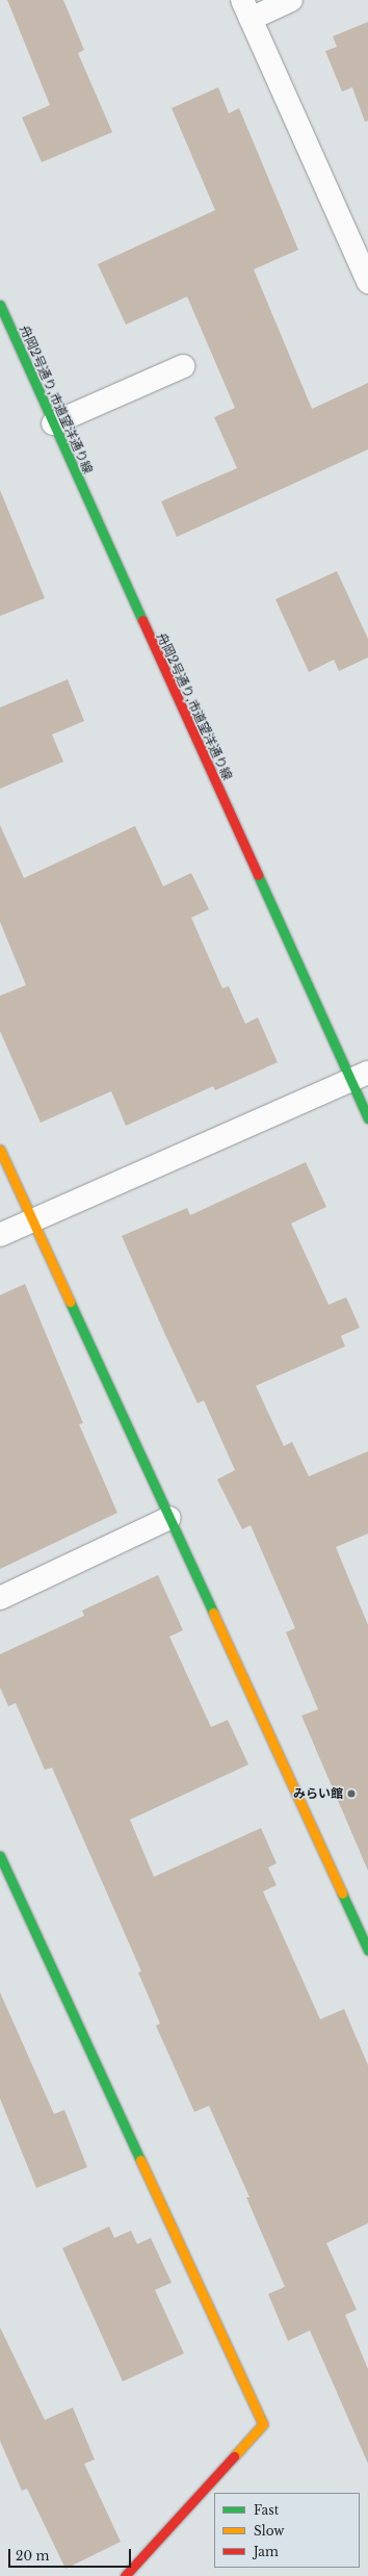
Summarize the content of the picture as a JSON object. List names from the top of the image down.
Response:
{
  "streets": {
    "street": ["舟岡2号通り,市道望洋通り線"]
  },
  "places": ["みらい館"],
  "legend": ["Fast", "Slow", "Jam"],
  "scale_bar": "20 m"
}
